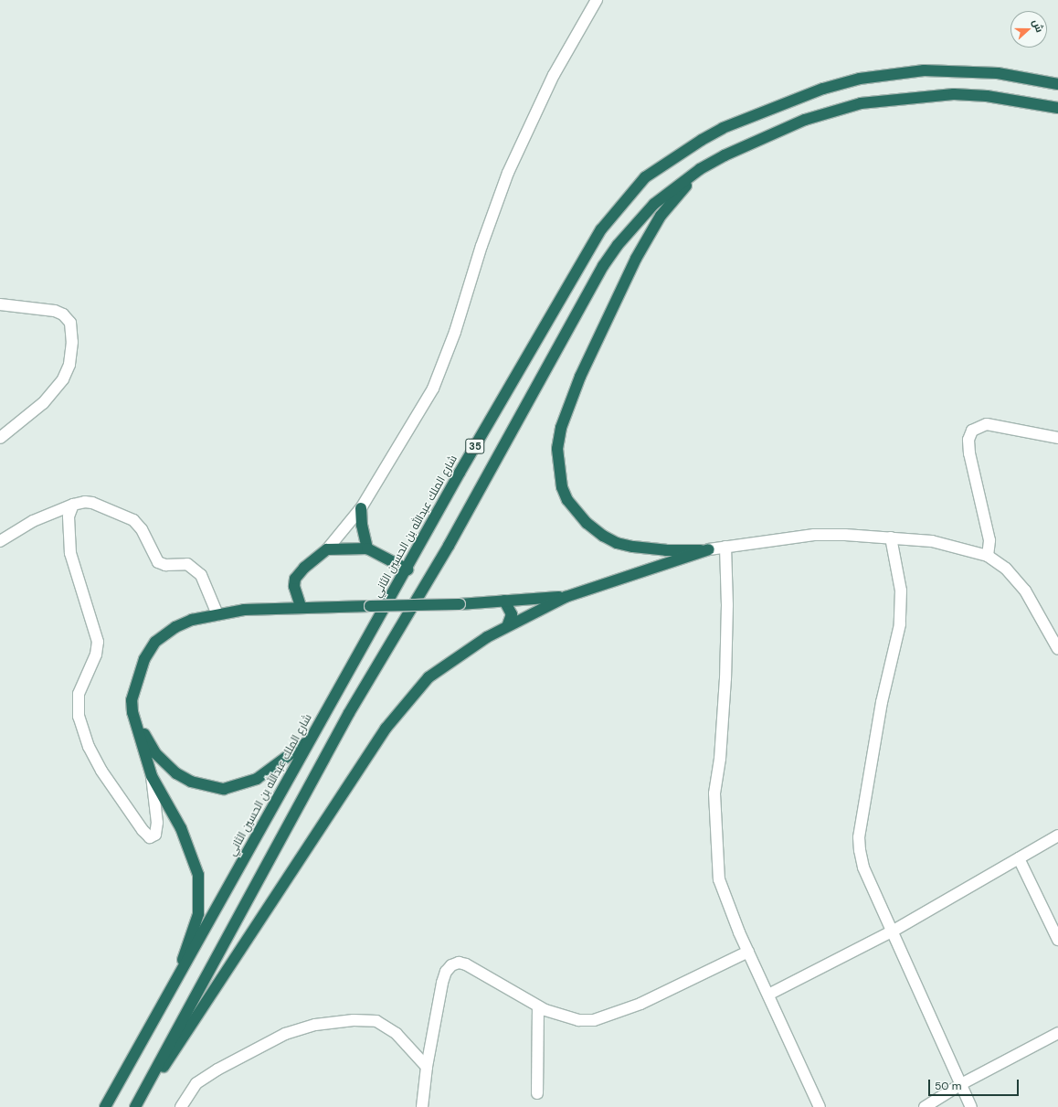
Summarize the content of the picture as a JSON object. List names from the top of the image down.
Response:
{
  "streets": {
    "highway": ["35", "شارع الملك عبدالله بن الحسين الثاني"]
  },
  "scale_bar": "50 m",
  "north": "right"
}
